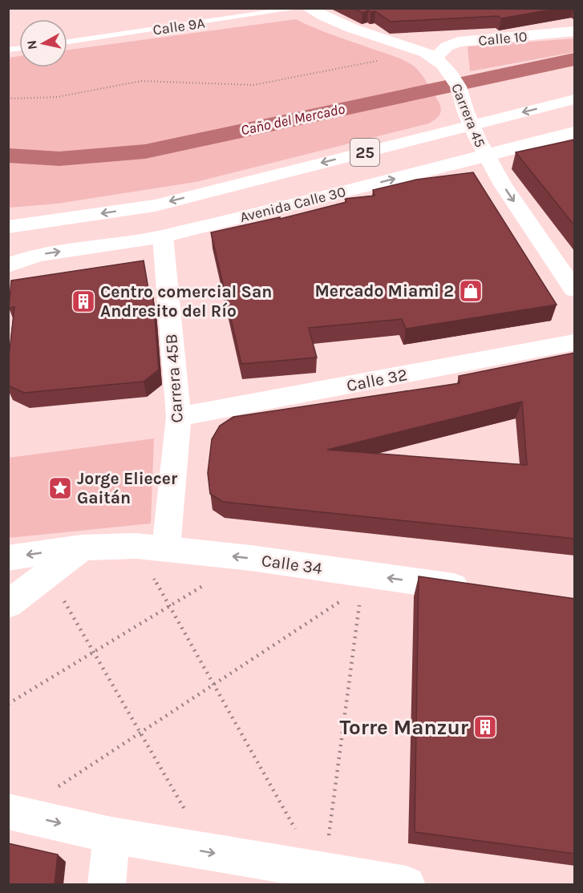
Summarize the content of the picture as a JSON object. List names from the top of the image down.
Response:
{
  "streets": {
    "main road": [
      "Calle 10",
      "Carrera 45",
      "25",
      "Avenida Calle 30",
      "Carrera 45B",
      "Calle 32",
      "Calle 34"
    ],
    "lane": ["Calle 9A"]
  },
  "crossings": [
    ["Calle 10", "Carrera 45"],
    ["Carrera 45", "Avenida Calle 30"],
    ["Avenida Calle 30", "Carrera 45B"],
    ["Carrera 45B", "Calle 32"],
    ["Carrera 45B", "Calle 34"]
  ],
  "one_way": ["Carrera 45", "Calle 34"],
  "water": ["Caño del Mercado"],
  "places": {
    "shop": ["Mercado Miami 2"],
    "building": ["Centro comercial San Andresito del Río", "Torre Manzur"],
    "place": ["Jorge Eliecer Gaitán"]
  },
  "north": "left"
}
